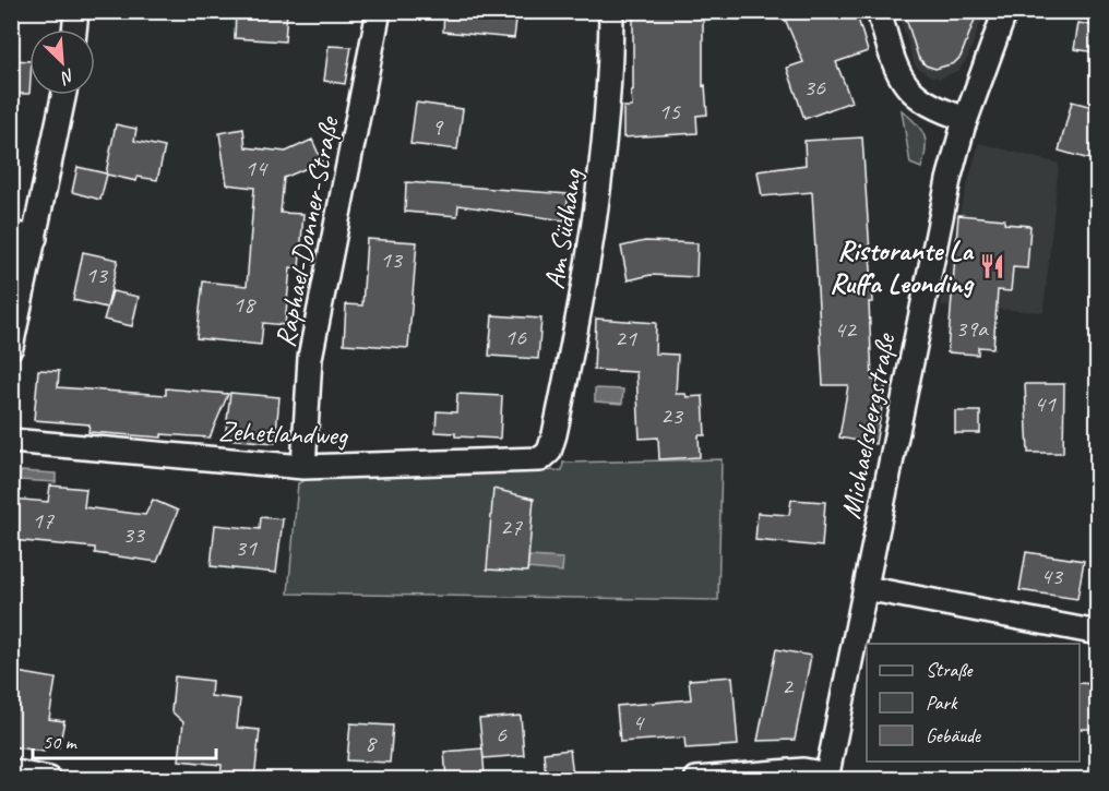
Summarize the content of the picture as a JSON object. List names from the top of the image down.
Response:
{
  "streets": {
    "street": [
      "Am Südhang",
      "Raphael-Donner-Straße",
      "Michaelsbergstraße",
      "Zehetlandweg"
    ]
  },
  "crossings": [
    ["Am Südhang", "Zehetlandweg"],
    ["Raphael-Donner-Straße", "Zehetlandweg"]
  ],
  "places": {
    "restaurant": ["Ristorante La Ruffa Leonding"]
  },
  "house_numbers": [
    "36",
    "15",
    "9",
    "14",
    "13",
    "13",
    "18",
    "39a",
    "42",
    "16",
    "21",
    "41",
    "23",
    "17",
    "27",
    "33",
    "31",
    "43",
    "2",
    "4",
    "6",
    "8"
  ],
  "legend": ["Straße", "Park", "Gebäude"],
  "scale_bar": "50 m",
  "north": "bottom right"
}
